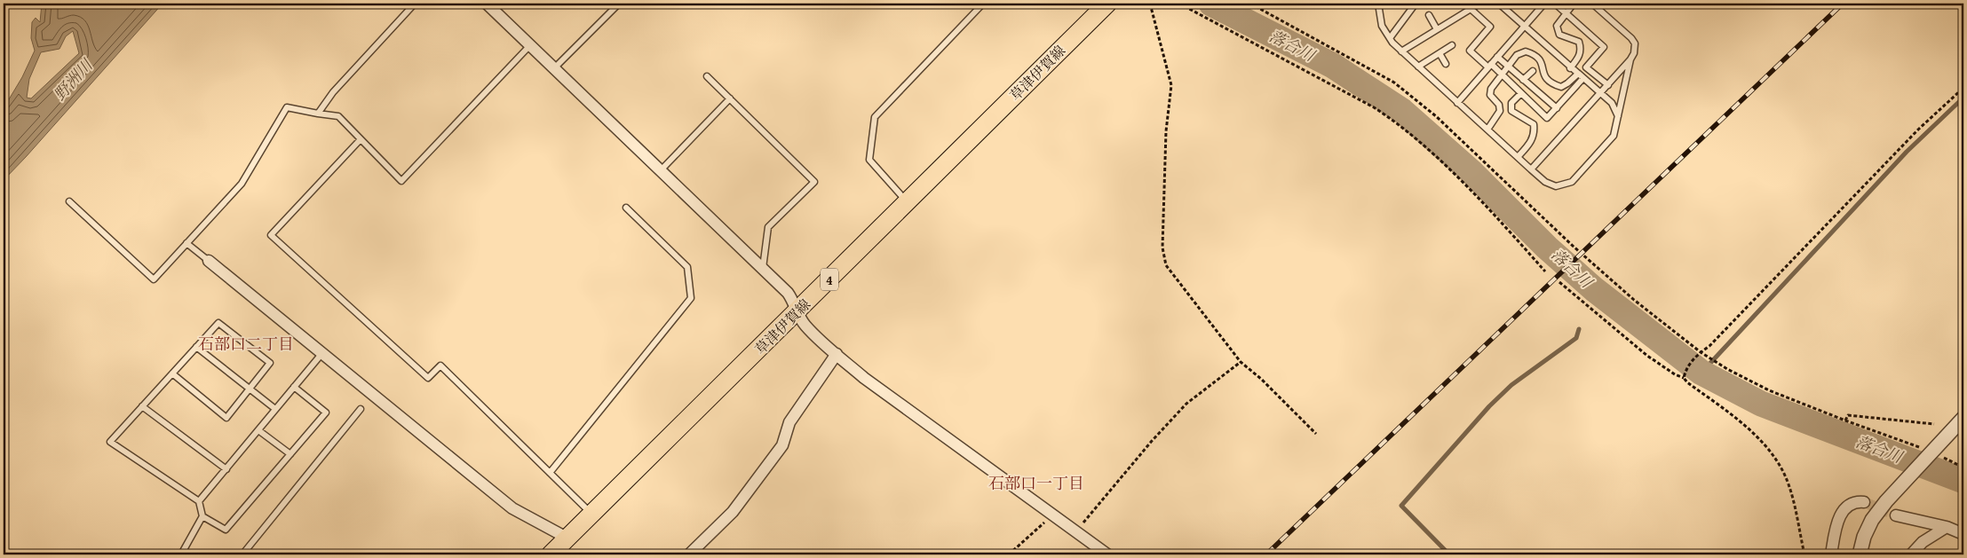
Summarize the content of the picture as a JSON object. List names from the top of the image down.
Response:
{
  "streets": {
    "main road": ["草津伊賀線", "4"]
  },
  "districts": ["石部口二丁目", "石部口一丁目"],
  "water": ["落合川", "野洲川"]
}
